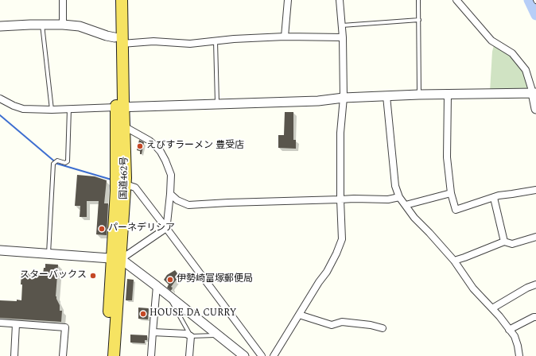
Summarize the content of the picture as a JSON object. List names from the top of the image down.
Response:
{
  "streets": {
    "highway": ["国道462号"]
  },
  "places": [
    "えびすラーメン 豊受店",
    "パーネデリシア",
    "スターバックス",
    "伊勢崎富塚郵便局",
    "HOUSE DA CURRY"
  ]
}
